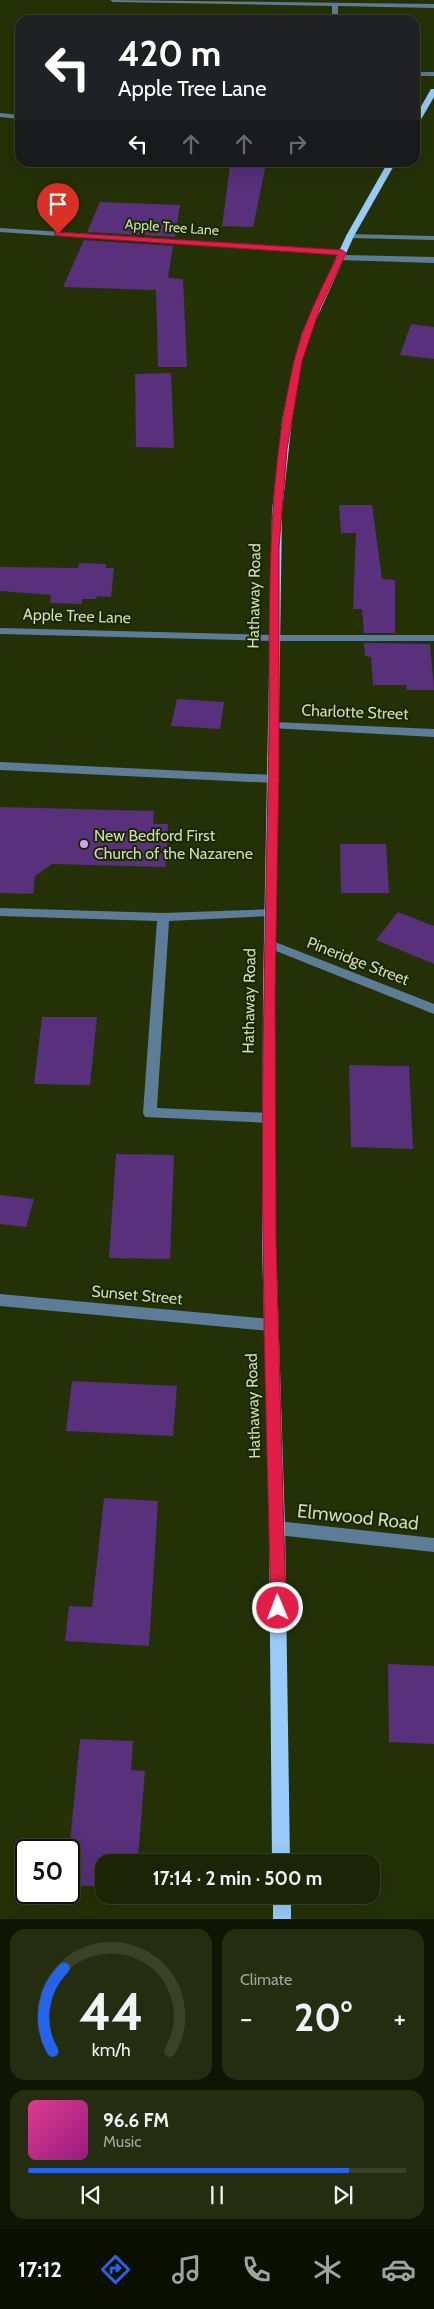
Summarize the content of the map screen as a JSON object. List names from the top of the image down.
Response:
{
  "streets": {
    "main road": ["Hathaway Road"],
    "street": [
      "Apple Tree Lane",
      "Charlotte Street",
      "Pineridge Street",
      "Sunset Street",
      "Elmwood Road"
    ]
  },
  "crossings": [
    ["Apple Tree Lane", "Hathaway Road"],
    ["Hathaway Road", "Charlotte Street"],
    ["Hathaway Road", "Pineridge Street"],
    ["Hathaway Road", "Sunset Street"],
    ["Hathaway Road", "Elmwood Road"]
  ],
  "places": ["New Bedford First Church of the Nazarene"],
  "page": {
    "turn": ["420 m", "Apple Tree Lane"],
    "limit": "50",
    "trip": "17:14 · 2 min · 500 m",
    "tile": "Climate",
    "heat": ["−", "20°", "+"],
    "song": ["96.6 FM", "Music"],
    "tabs": "17:12",
    "gauge": ["44", "km/h"]
  }
}
